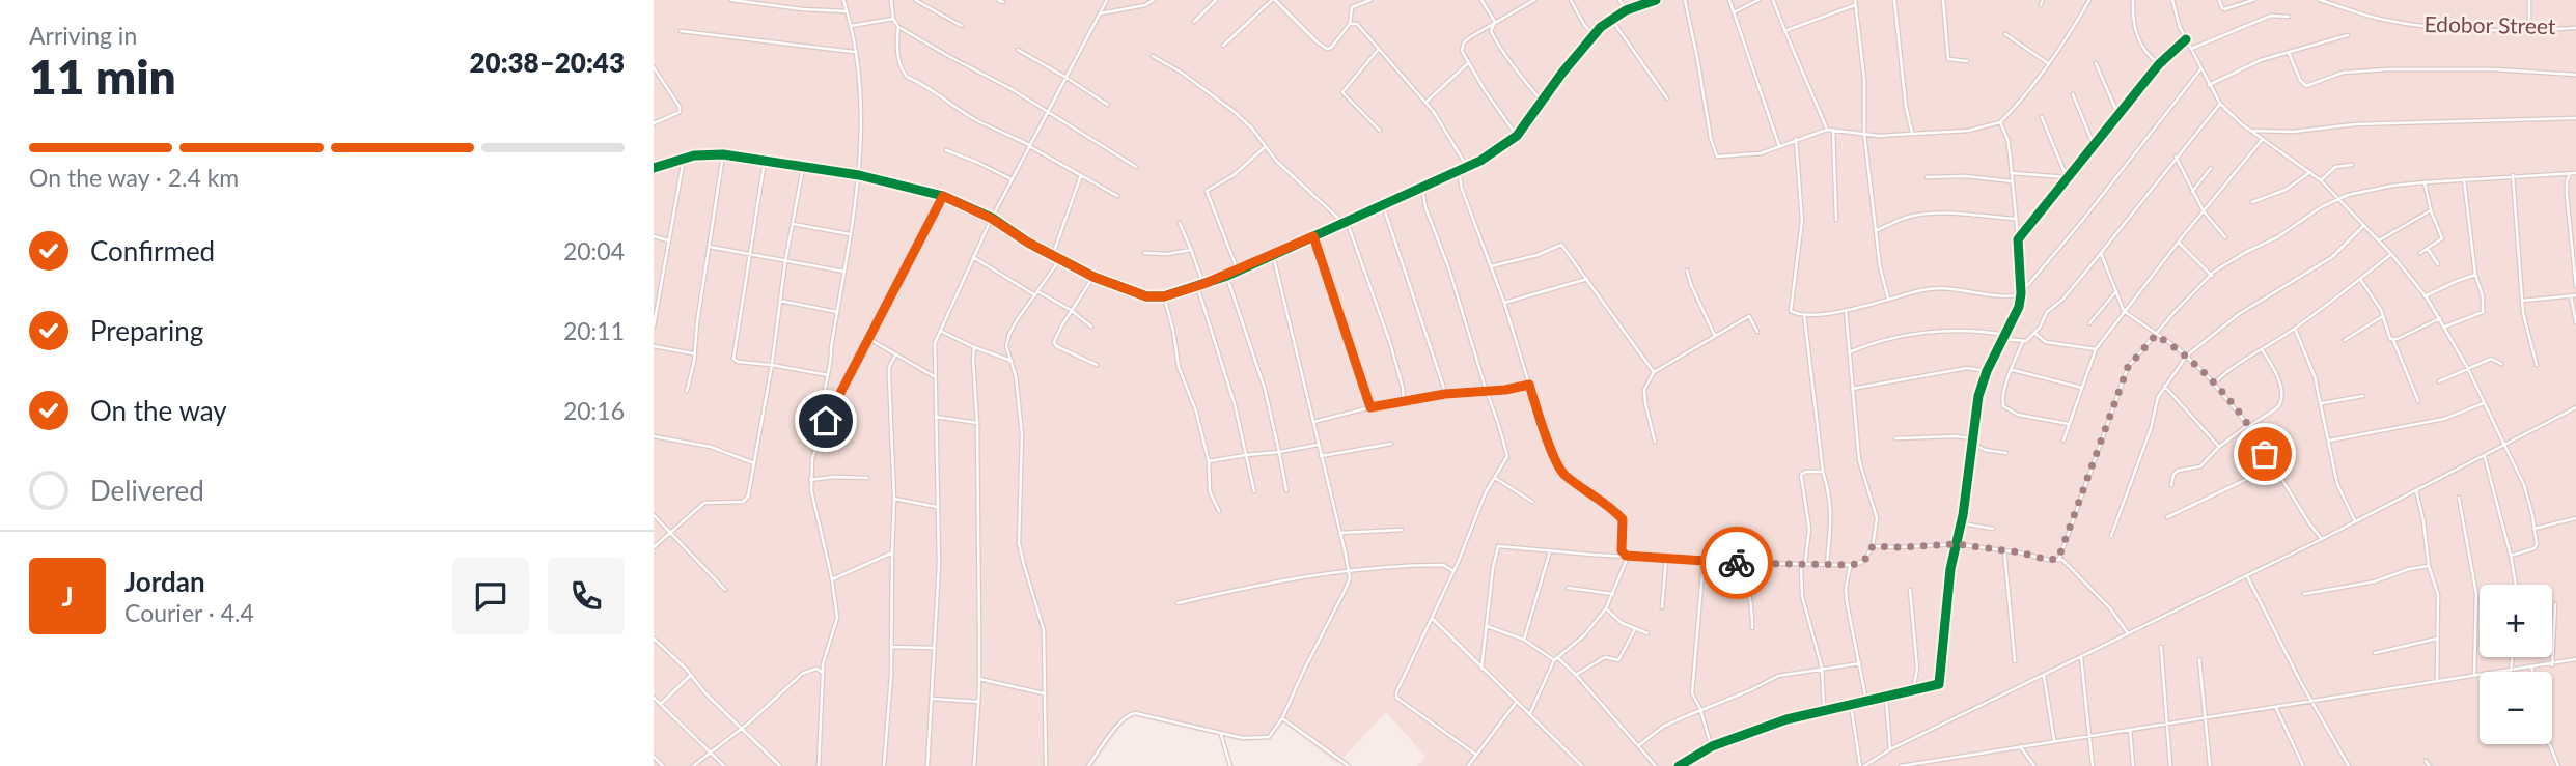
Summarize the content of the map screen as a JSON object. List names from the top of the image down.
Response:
{
  "streets": {
    "street": ["Edobor Street"]
  },
  "page": {
    "heading": ["11 min", "Arriving in", "20:38–20:43"],
    "panel": ["Jordan", "Courier · 4.4"],
    "bar": "On the way · 2.4 km",
    "list": [
      ["Confirmed", "20:04"],
      ["Preparing", "20:11"],
      ["On the way", "20:16"],
      "Delivered"
    ],
    "round": "J",
    "map_buttons": ["+", "−"]
  }
}
